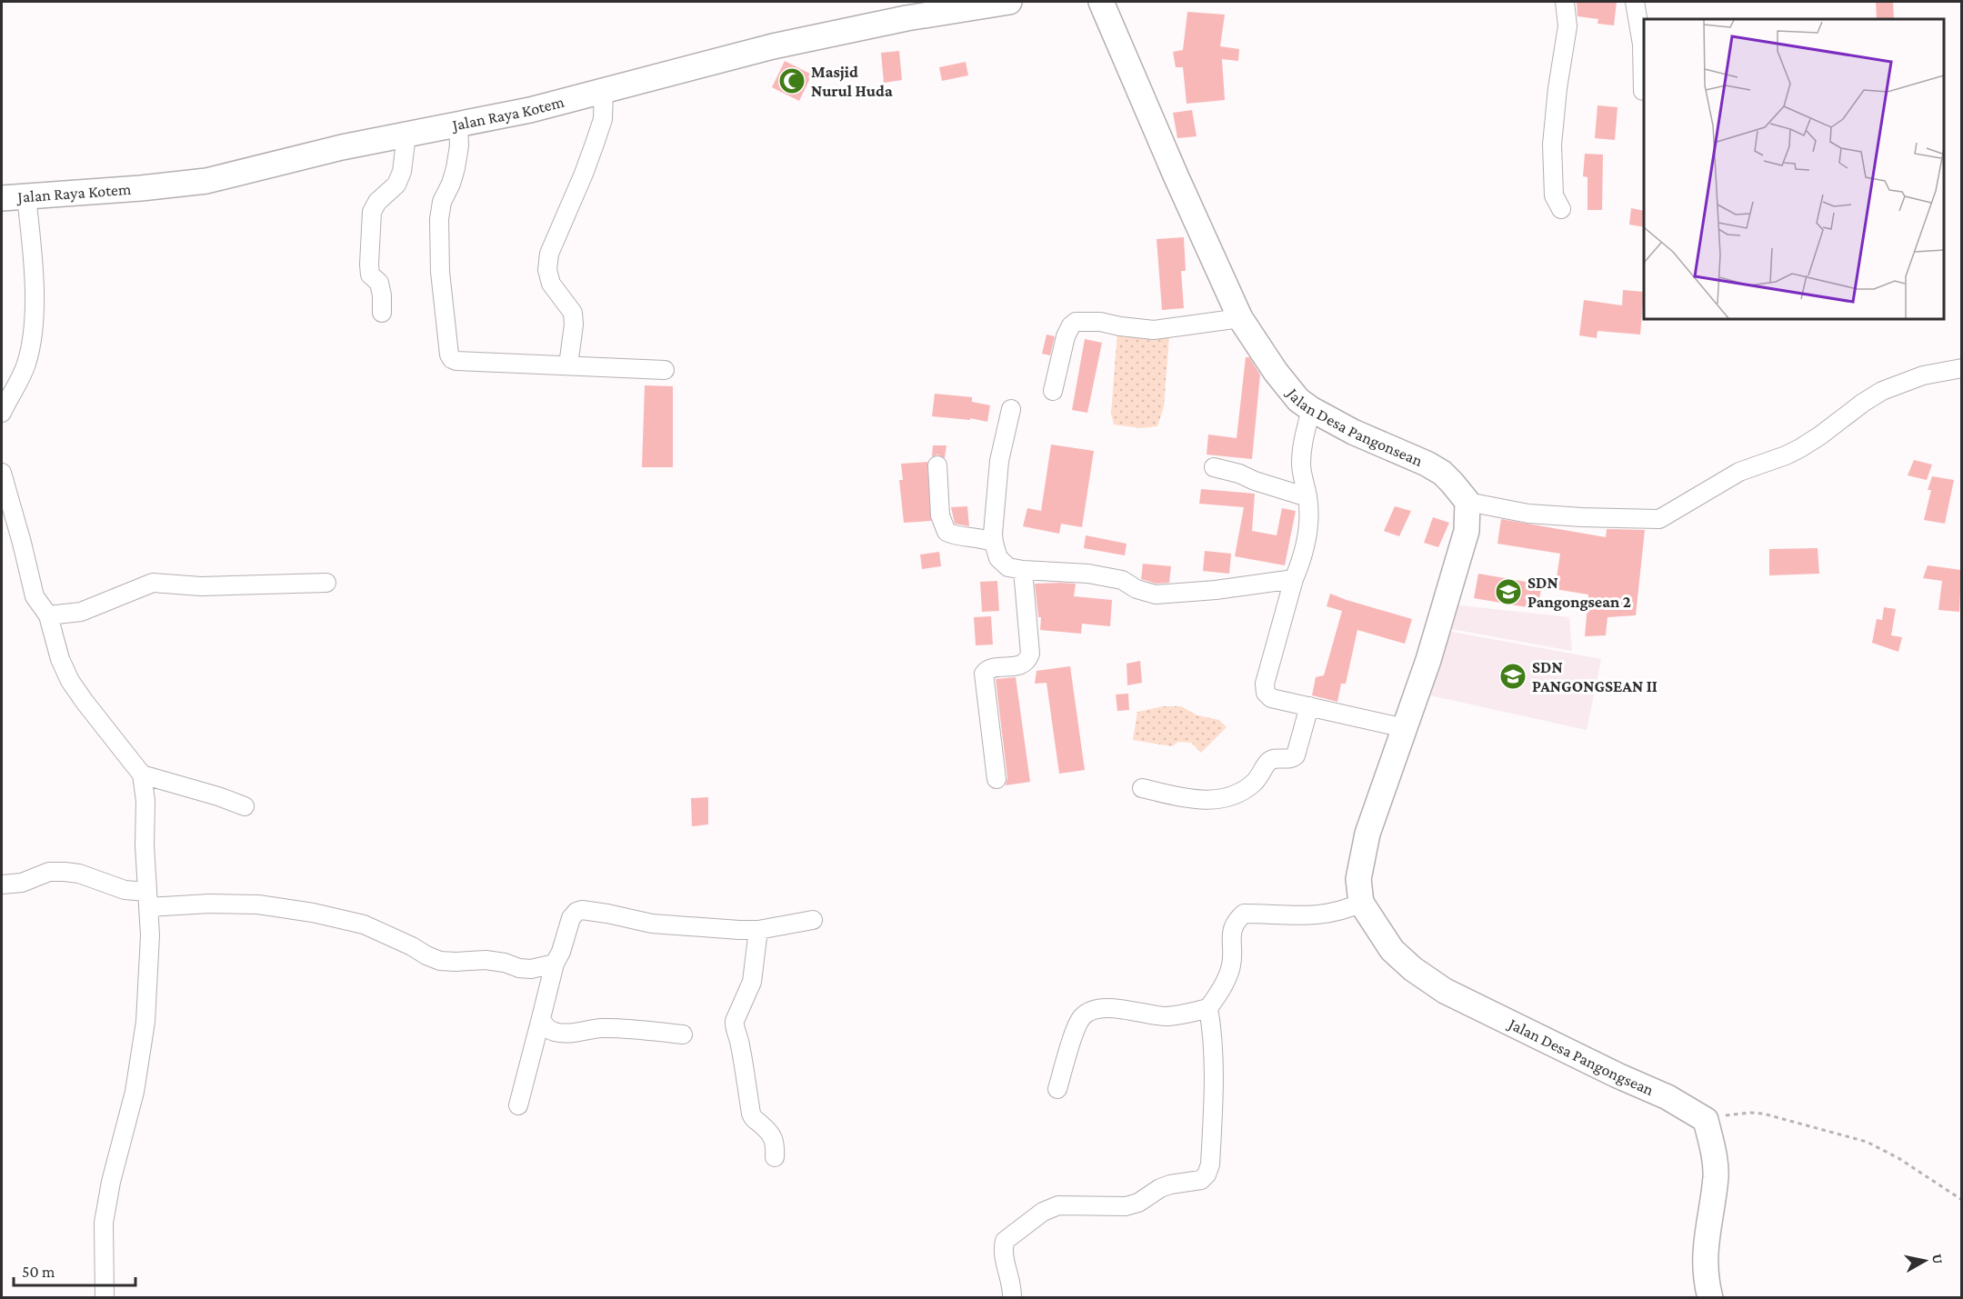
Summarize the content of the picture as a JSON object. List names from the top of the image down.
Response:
{
  "streets": {
    "street": ["Jalan Raya Kotem", "Jalan Desa Pangonsean", "Jalan Desa Pangongsean"]
  },
  "places": {
    "mosque": ["Masjid Nurul Huda"],
    "school or university": ["SDN Pangongsean 2", "SDN PANGONGSEAN II"]
  },
  "scale_bar": "50 m",
  "north": "right"
}
